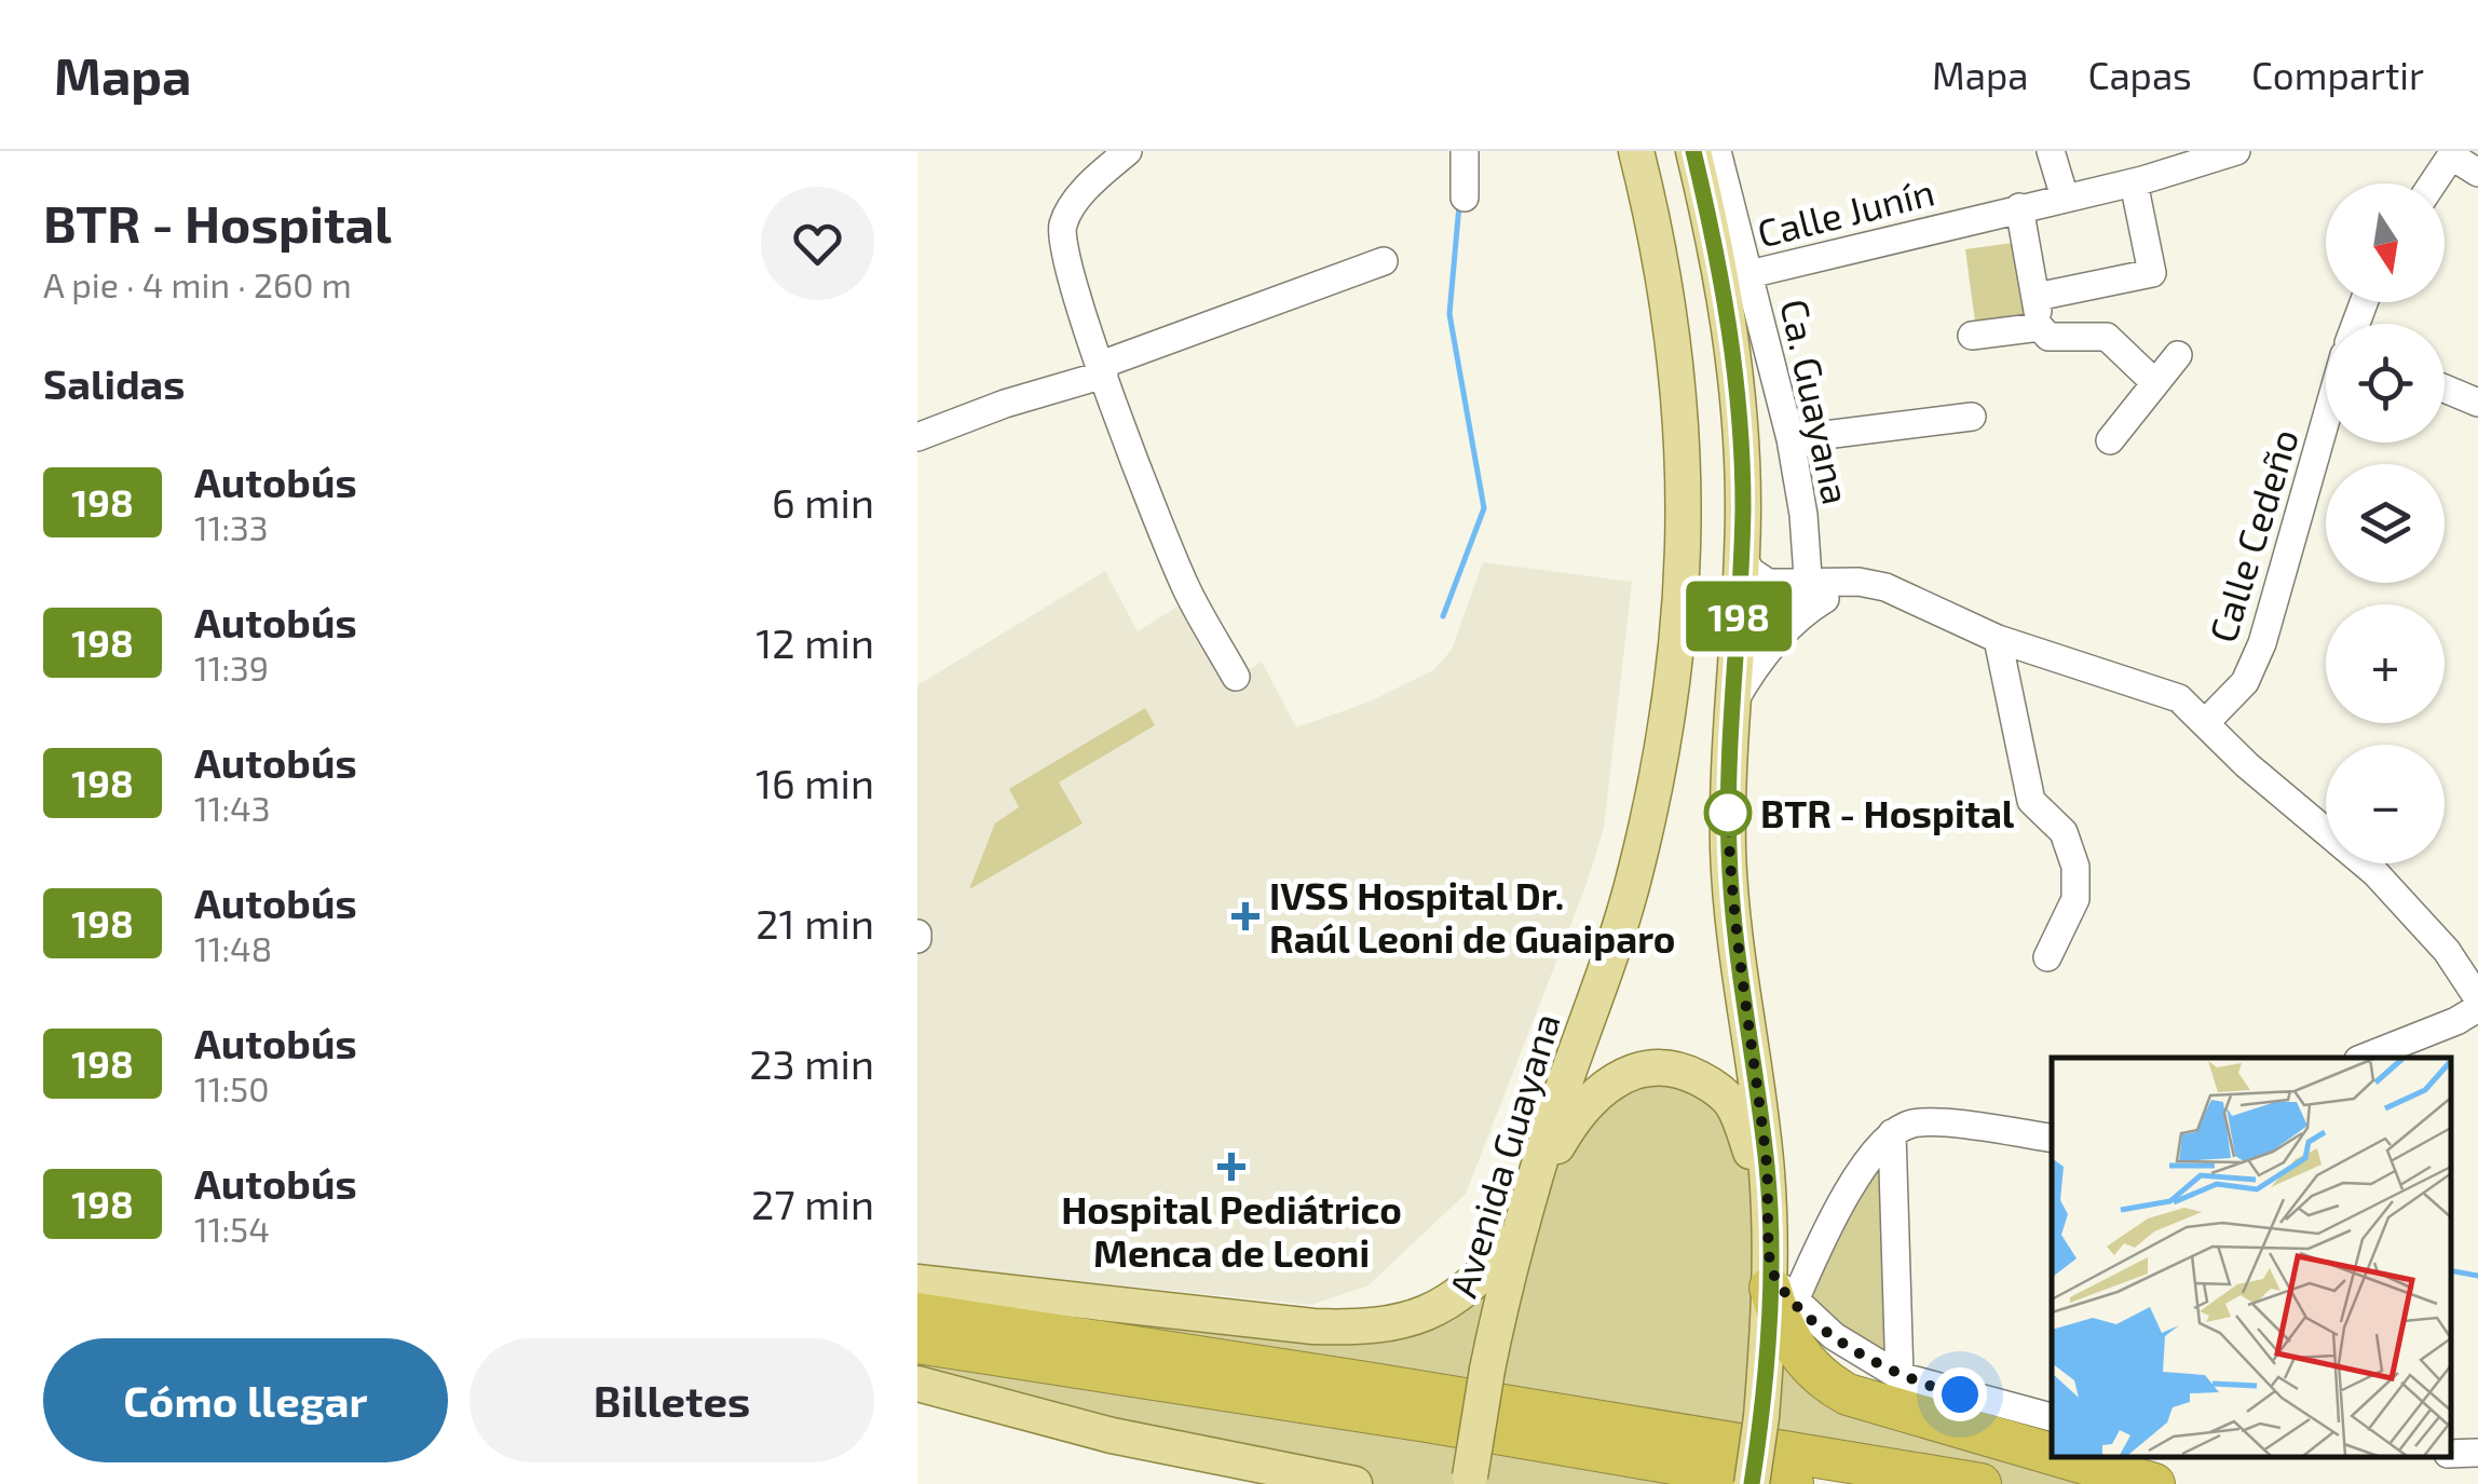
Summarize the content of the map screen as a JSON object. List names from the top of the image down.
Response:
{
  "streets": {
    "main road": ["Avenida Guayana"],
    "street": ["Calle Junín", "Ca. Guayana", "Calle Cedeño"]
  },
  "crossings": [
    ["Calle Junín", "Ca. Guayana"]
  ],
  "places": {
    "other": ["BTR - Hospital"],
    "health": ["IVSS Hospital Dr. Raúl Leoni de Guaiparo", "Hospital Pediátrico Menca de Leoni"]
  },
  "lines": ["bus line 198"],
  "north": "bottom",
  "page": {
    "header": "Mapa",
    "nav": ["Mapa", "Capas", "Compartir"],
    "heading": [
      ["BTR - Hospital", "A pie · 4 min · 260 m"],
      "Salidas"
    ],
    "on_map": "198",
    "map_buttons": ["+", "−"],
    "list": [
      {
        "mark": "198",
        "name": "Autobús",
        "note": "11:33",
        "value": "6 min"
      },
      {
        "mark": "198",
        "name": "Autobús",
        "note": "11:39",
        "value": "12 min"
      },
      {
        "mark": "198",
        "name": "Autobús",
        "note": "11:43",
        "value": "16 min"
      },
      {
        "mark": "198",
        "name": "Autobús",
        "note": "11:48",
        "value": "21 min"
      },
      {
        "mark": "198",
        "name": "Autobús",
        "note": "11:50",
        "value": "23 min"
      },
      {
        "mark": "198",
        "name": "Autobús",
        "note": "11:54",
        "value": "27 min"
      }
    ],
    "buttons": ["Cómo llegar", "Billetes"]
  }
}
